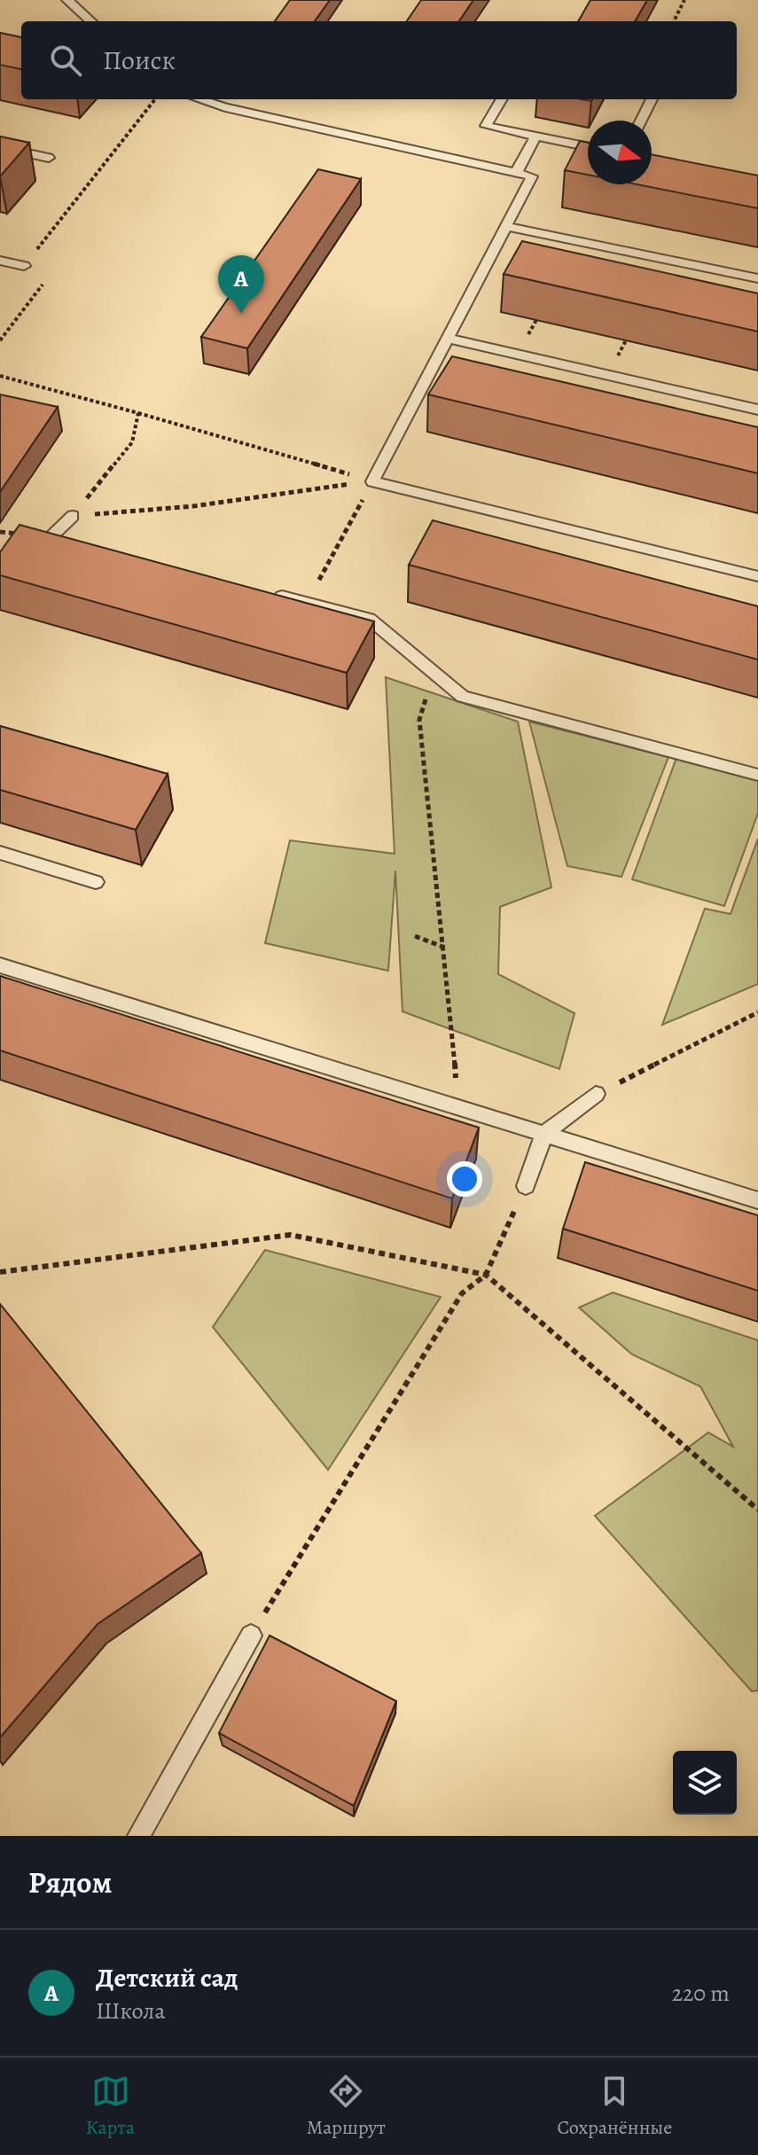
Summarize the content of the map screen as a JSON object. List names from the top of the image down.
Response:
{
  "north": "right",
  "page": {
    "search": "Поиск",
    "pins": "A",
    "heading": "Рядом",
    "list": [
      {
        "mark": "A",
        "name": "Детский сад",
        "note": "Школа",
        "value": "220 m"
      }
    ],
    "nav": ["Карта", "Маршрут", "Сохранённые"]
  }
}
